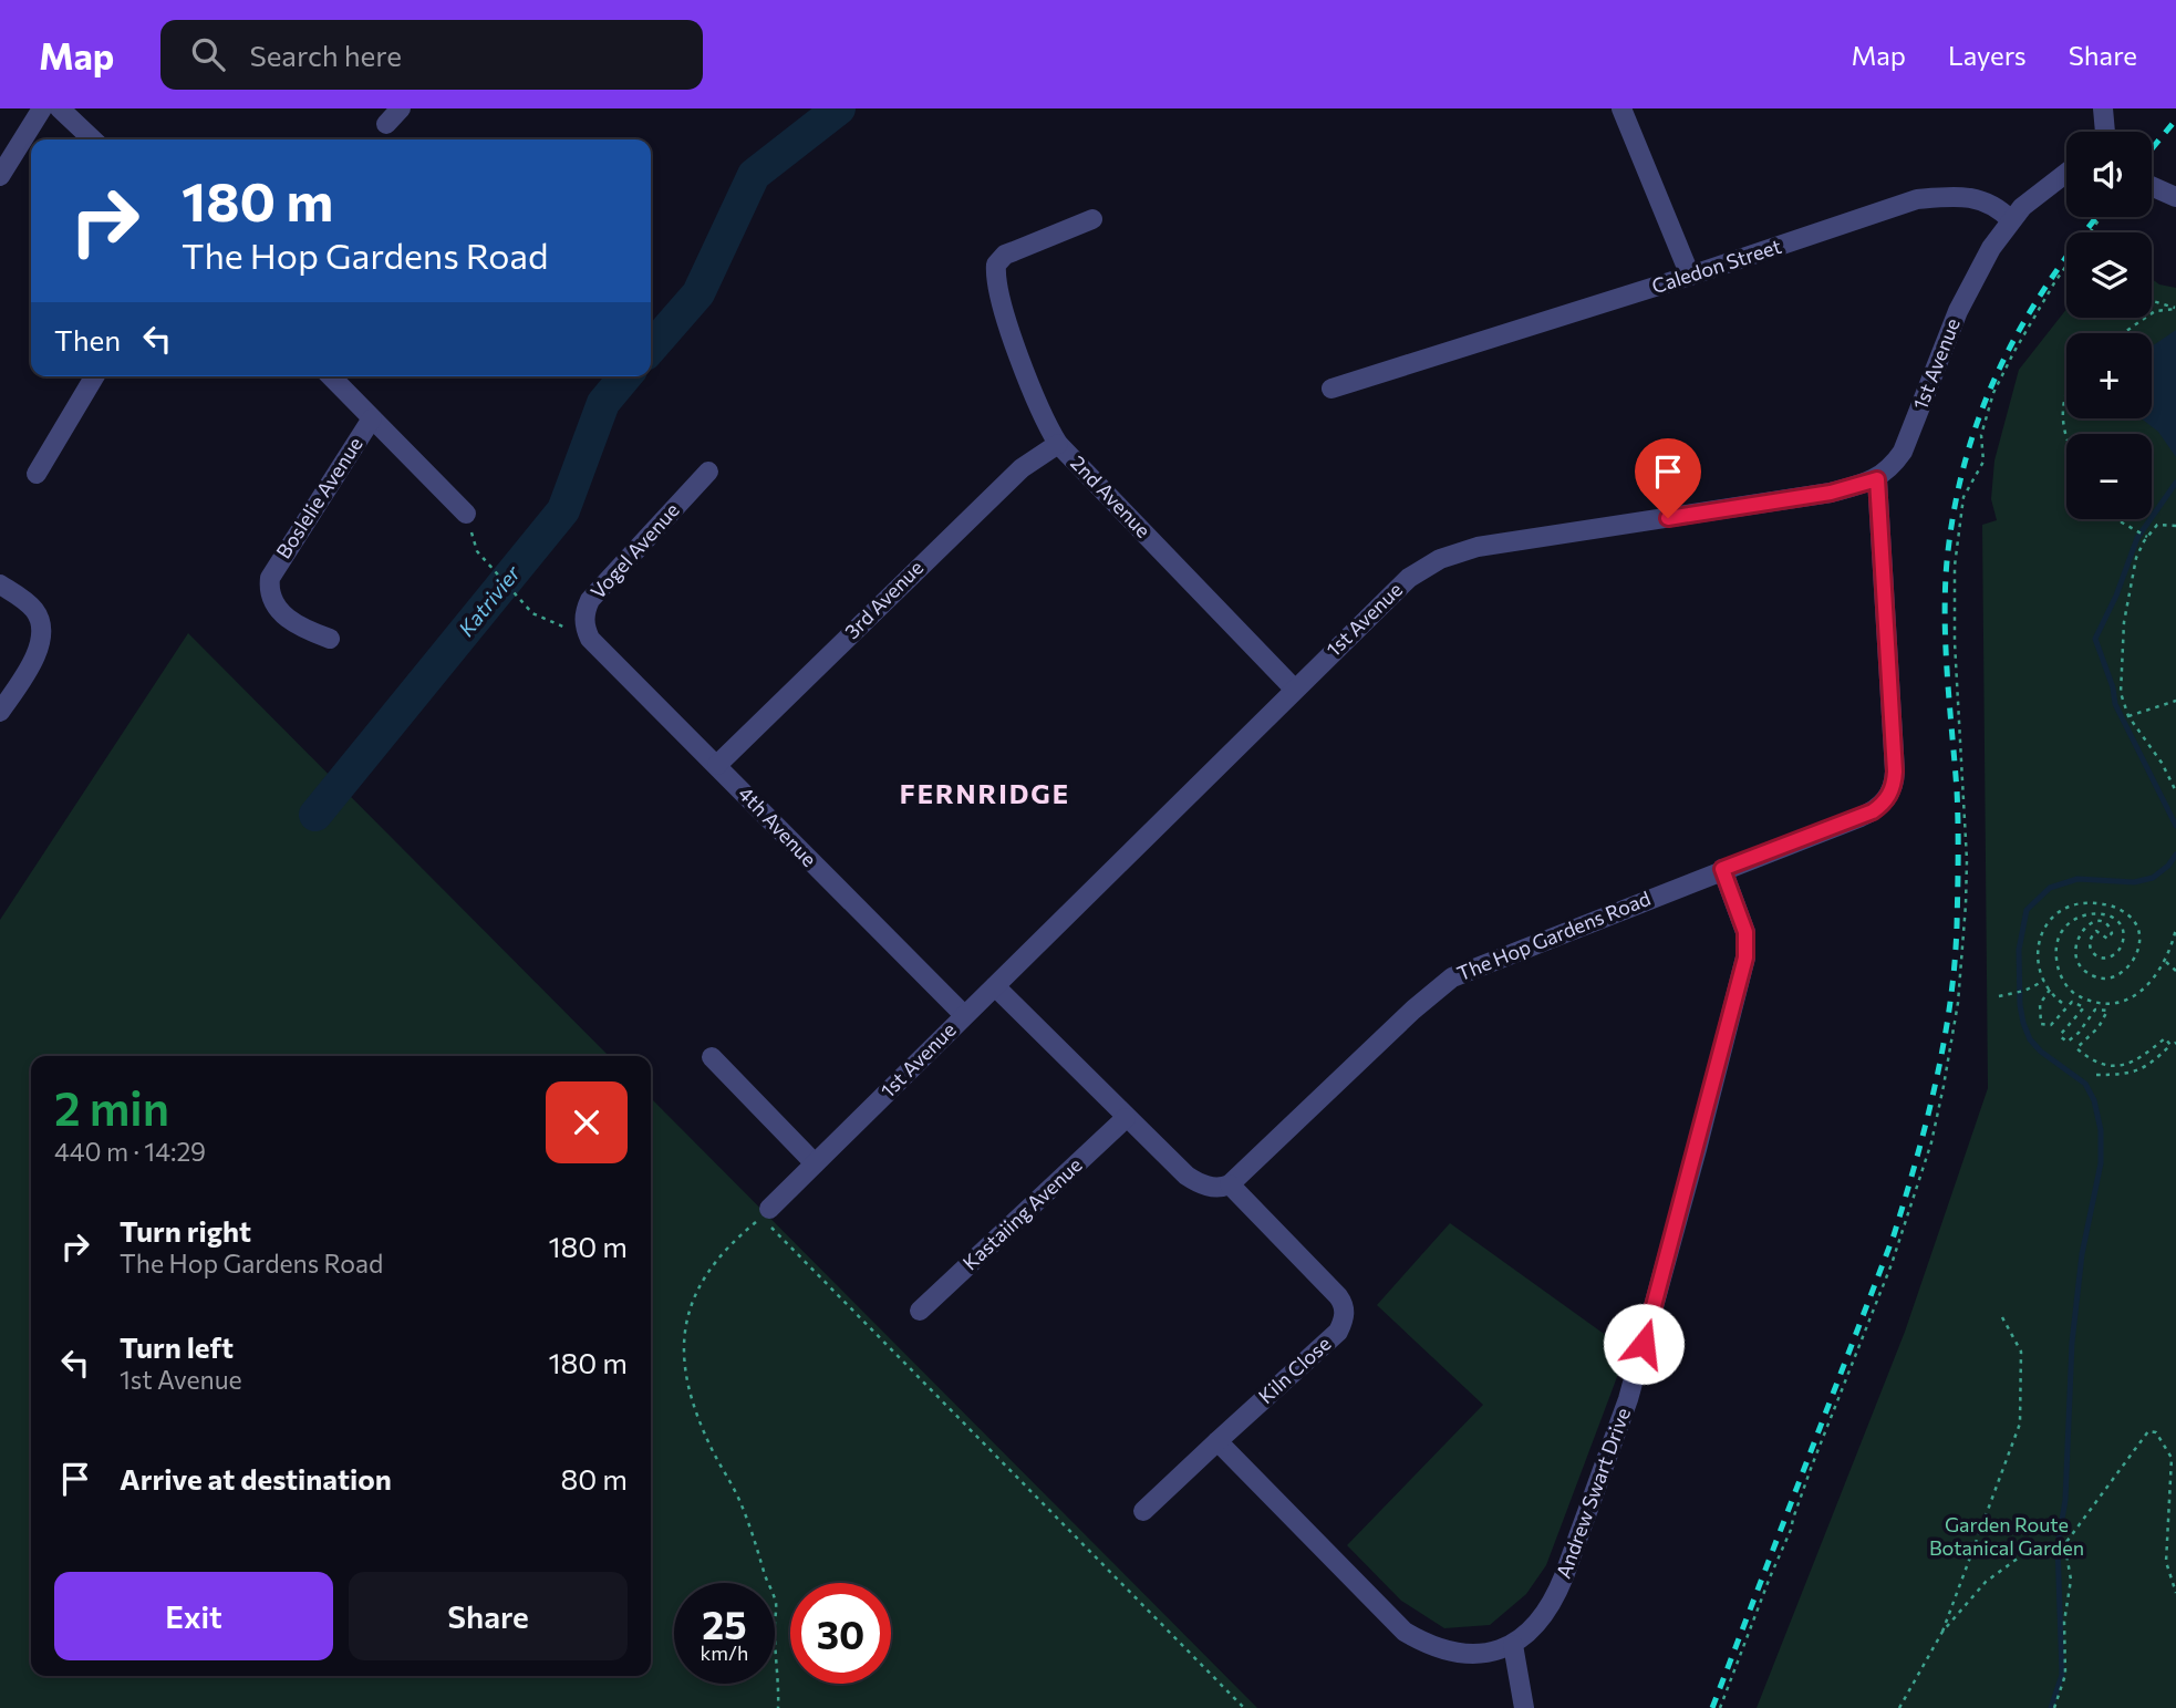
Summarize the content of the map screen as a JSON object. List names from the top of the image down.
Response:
{
  "streets": {
    "street": [
      "Caledon Street",
      "1st Avenue",
      "2nd Avenue",
      "Boslelie Avenue",
      "Vogel Avenue",
      "3rd Avenue",
      "4th Avenue",
      "The Hop Gardens Road",
      "Kastaiing Avenue",
      "Kiln Close",
      "Andrew Swart Drive"
    ]
  },
  "crossings": [
    ["Caledon Street", "1st Avenue"],
    ["1st Avenue", "2nd Avenue"],
    ["1st Avenue", "4th Avenue"],
    ["1st Avenue", "The Hop Gardens Road"],
    ["2nd Avenue", "3rd Avenue"],
    ["Vogel Avenue", "4th Avenue"],
    ["3rd Avenue", "4th Avenue"],
    ["The Hop Gardens Road", "Kiln Close"],
    ["The Hop Gardens Road", "Andrew Swart Drive"],
    ["Kiln Close", "Andrew Swart Drive"]
  ],
  "districts": ["FERNRIDGE"],
  "water": ["Katrivier"],
  "parks": ["Garden Route Botanical Garden"],
  "page": {
    "header": "Map",
    "search": "Search here",
    "nav": ["Map", "Layers", "Share"],
    "map_buttons": ["+", "−"],
    "turn": ["180 m", "The Hop Gardens Road"],
    "then": "Then",
    "heading": ["2 min", "440 m · 14:29"],
    "list": [
      {
        "name": "Turn right",
        "note": "The Hop Gardens Road",
        "value": "180 m"
      },
      {
        "name": "Turn left",
        "note": "1st Avenue",
        "value": "180 m"
      },
      {
        "name": "Arrive at destination",
        "value": "80 m"
      }
    ],
    "buttons": ["Exit", "Share"],
    "speed": "25 km/h",
    "limit": "30"
  }
}
